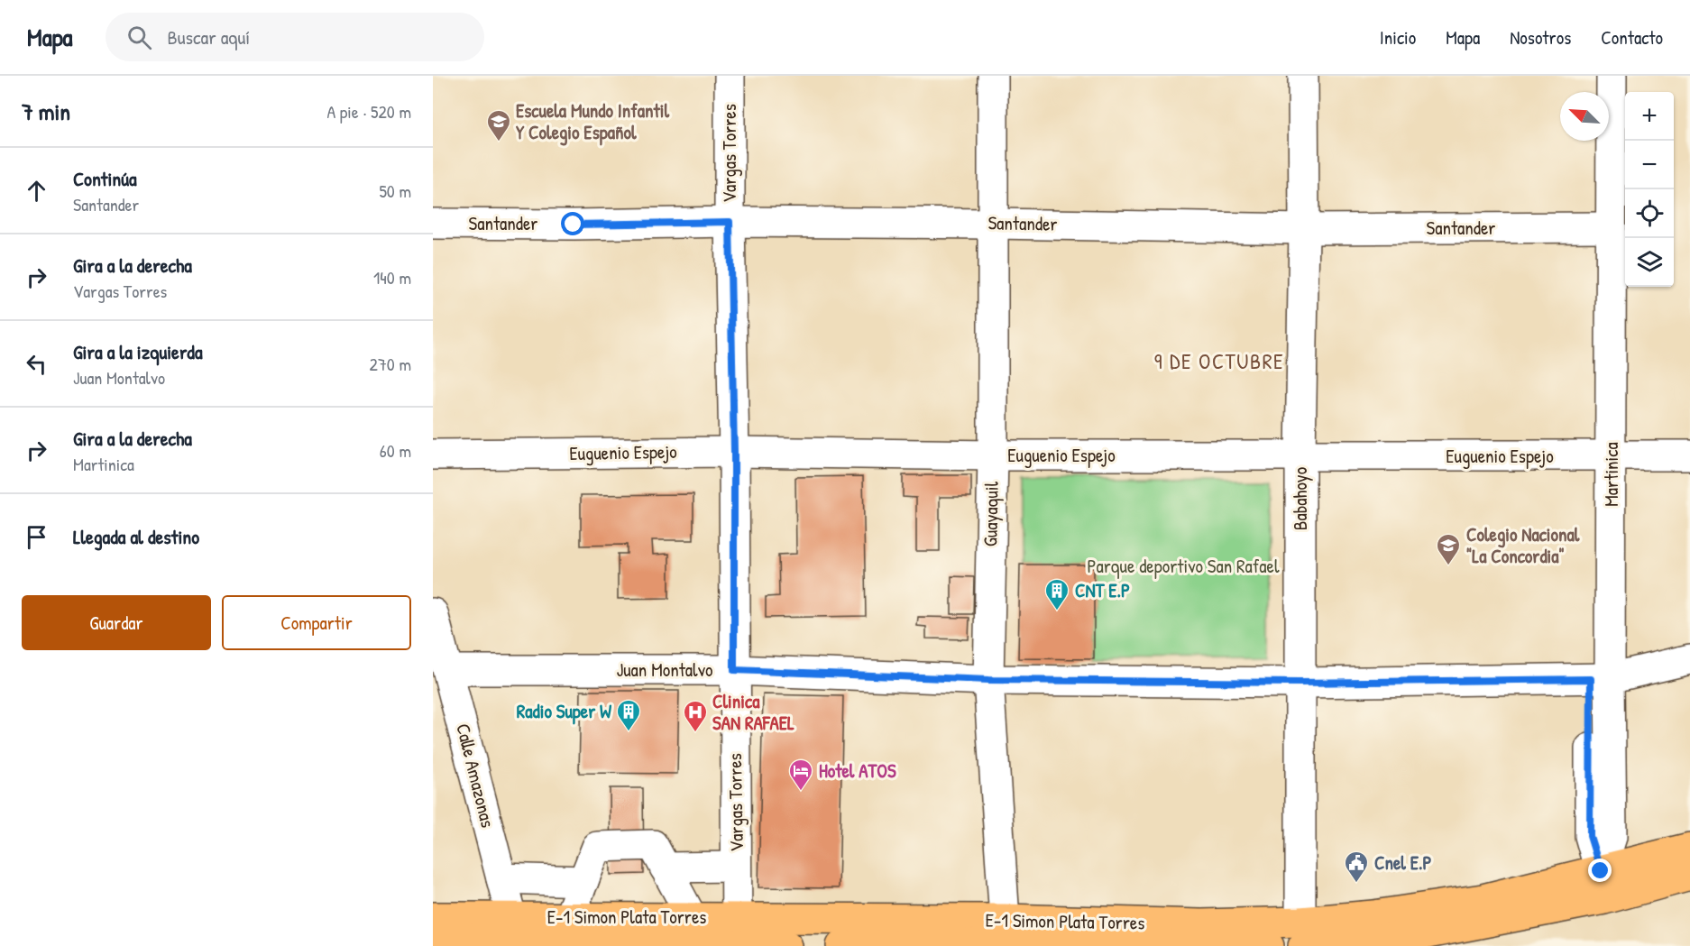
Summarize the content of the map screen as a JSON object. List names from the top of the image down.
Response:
{
  "streets": {
    "highway": ["E-1 Simon Plata Torres"],
    "street": [
      "Vargas Torres",
      "Santander",
      "Euguenio Espejo",
      "Martinica",
      "Babahoyo",
      "Guayaquil",
      "Juan Montalvo",
      "Calle Amazonas"
    ]
  },
  "crossings": [
    ["Vargas Torres", "Santander"],
    ["Vargas Torres", "Euguenio Espejo"],
    ["Vargas Torres", "Juan Montalvo"],
    ["Vargas Torres", "E-1 Simon Plata Torres"],
    ["Santander", "Martinica"],
    ["Santander", "Babahoyo"],
    ["Santander", "Guayaquil"],
    ["Euguenio Espejo", "Martinica"],
    ["Euguenio Espejo", "Babahoyo"],
    ["Euguenio Espejo", "Guayaquil"],
    ["Martinica", "Juan Montalvo"],
    ["Martinica", "E-1 Simon Plata Torres"],
    ["Babahoyo", "Juan Montalvo"],
    ["Babahoyo", "E-1 Simon Plata Torres"],
    ["Guayaquil", "Juan Montalvo"],
    ["Guayaquil", "E-1 Simon Plata Torres"],
    ["Juan Montalvo", "Calle Amazonas"],
    ["Calle Amazonas", "E-1 Simon Plata Torres"]
  ],
  "districts": ["9 DE OCTUBRE"],
  "parks": ["Parque deportivo San Rafael"],
  "places": {
    "school or university": ["Escuela Mundo Infantil Y Colegio Español", "Colegio Nacional \"La Concordia\""],
    "building": ["CNT E.P", "Radio Super W"],
    "hospital": ["Clinica SAN RAFAEL"],
    "hotel": ["Hotel ATOS"],
    "public building": ["Cnel E.P"]
  },
  "north": "top left",
  "page": {
    "header": "Mapa",
    "search": "Buscar aquí",
    "nav": [
      "Inicio",
      "Mapa",
      "Nosotros",
      "Contacto"
    ],
    "heading": ["7 min", "A pie · 520 m"],
    "map_buttons": ["+", "−"],
    "list": [
      ["Continúa", "Santander", "50 m"],
      ["Gira a la derecha", "Vargas Torres", "140 m"],
      ["Gira a la izquierda", "Juan Montalvo", "270 m"],
      ["Gira a la derecha", "Martinica", "60 m"],
      "Llegada al destino"
    ],
    "buttons": ["Guardar", "Compartir"]
  }
}
